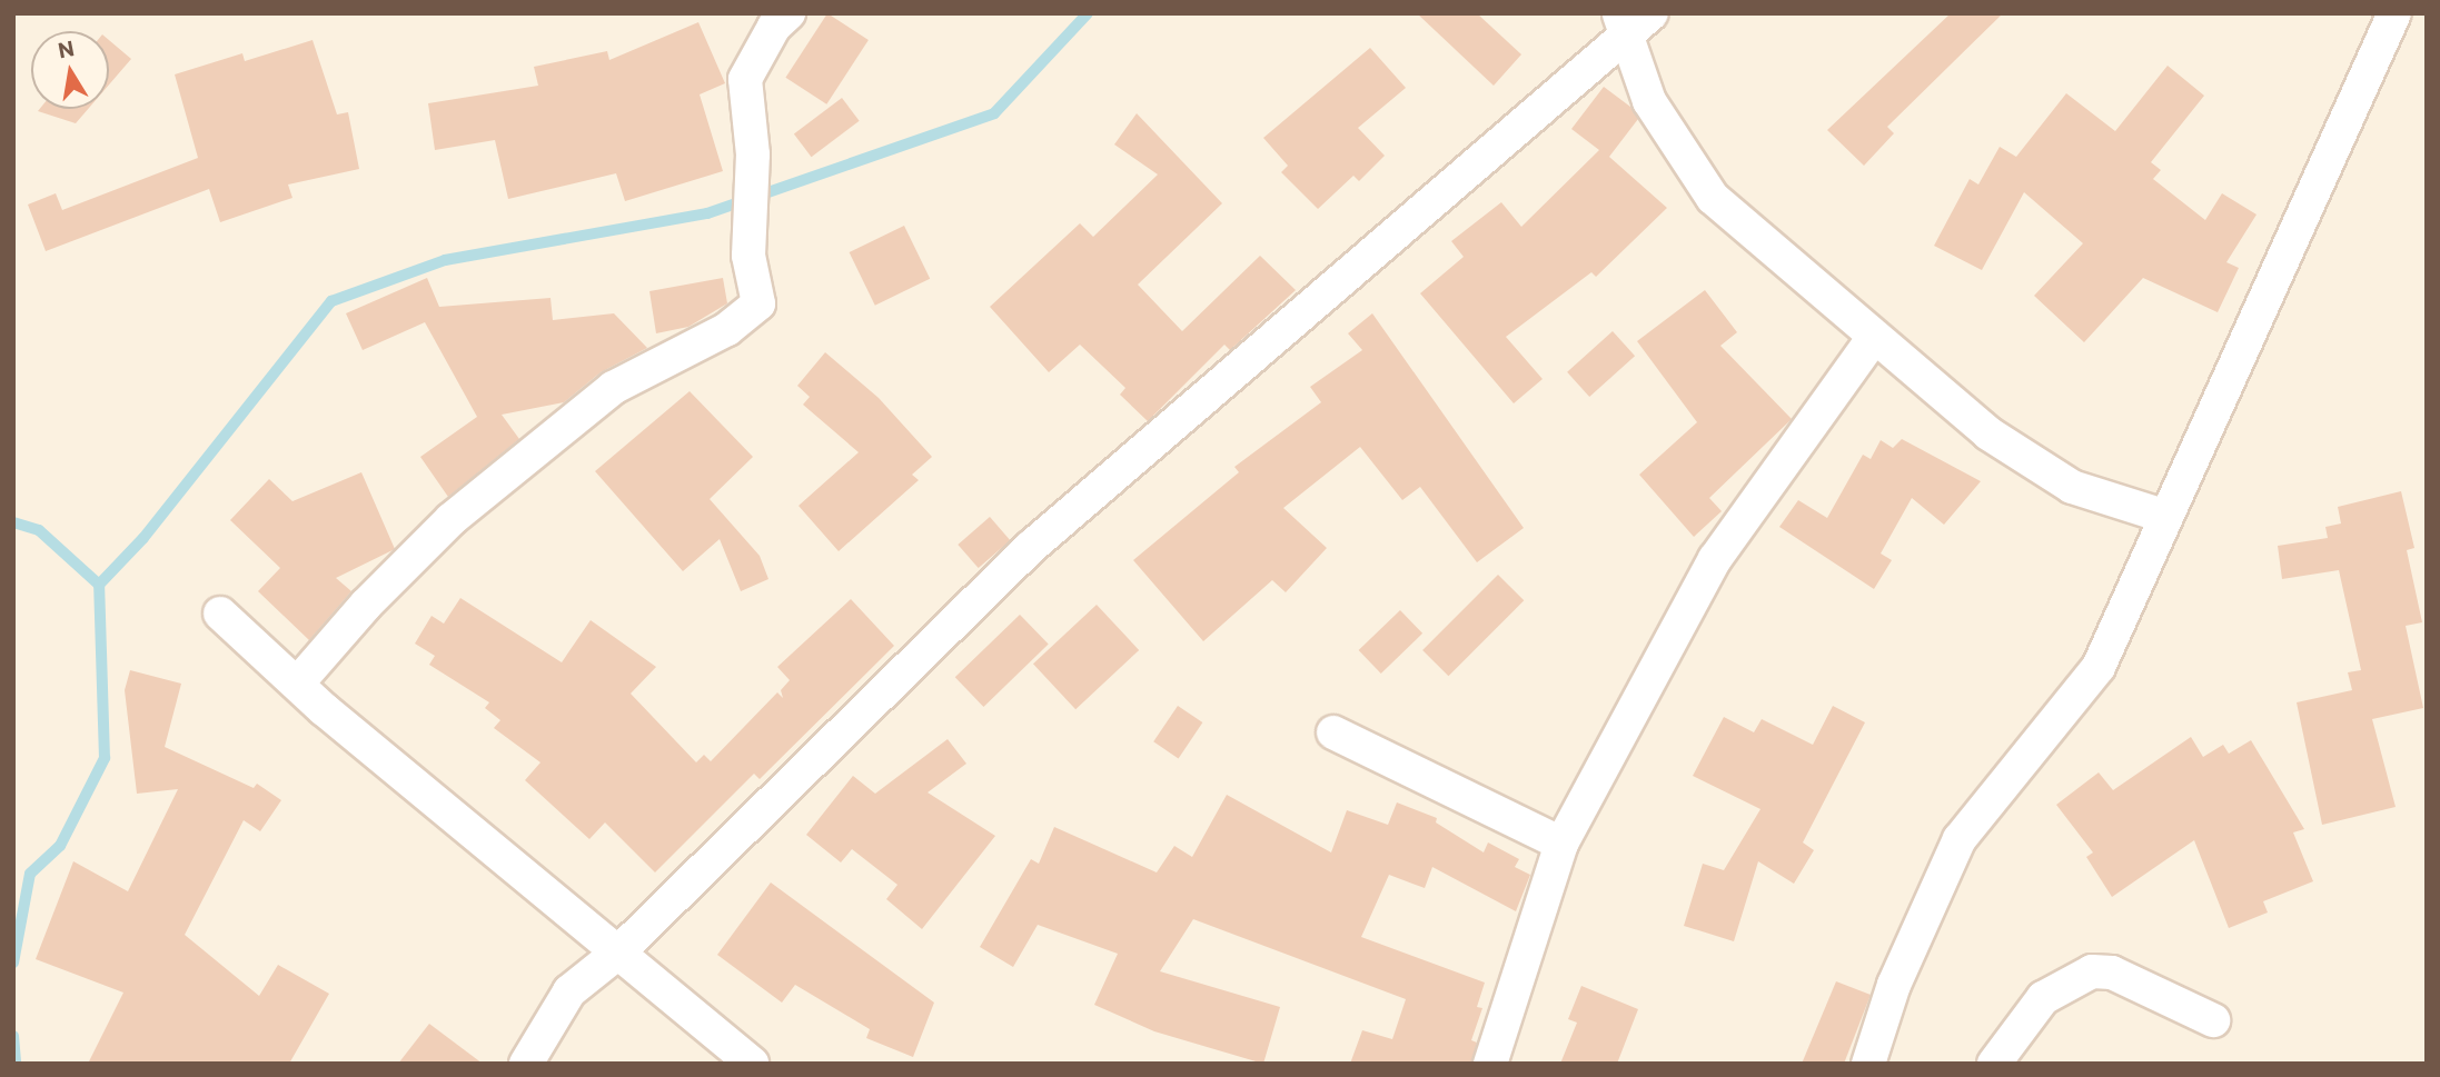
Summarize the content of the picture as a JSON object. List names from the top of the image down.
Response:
{
  "north": "top"
}
